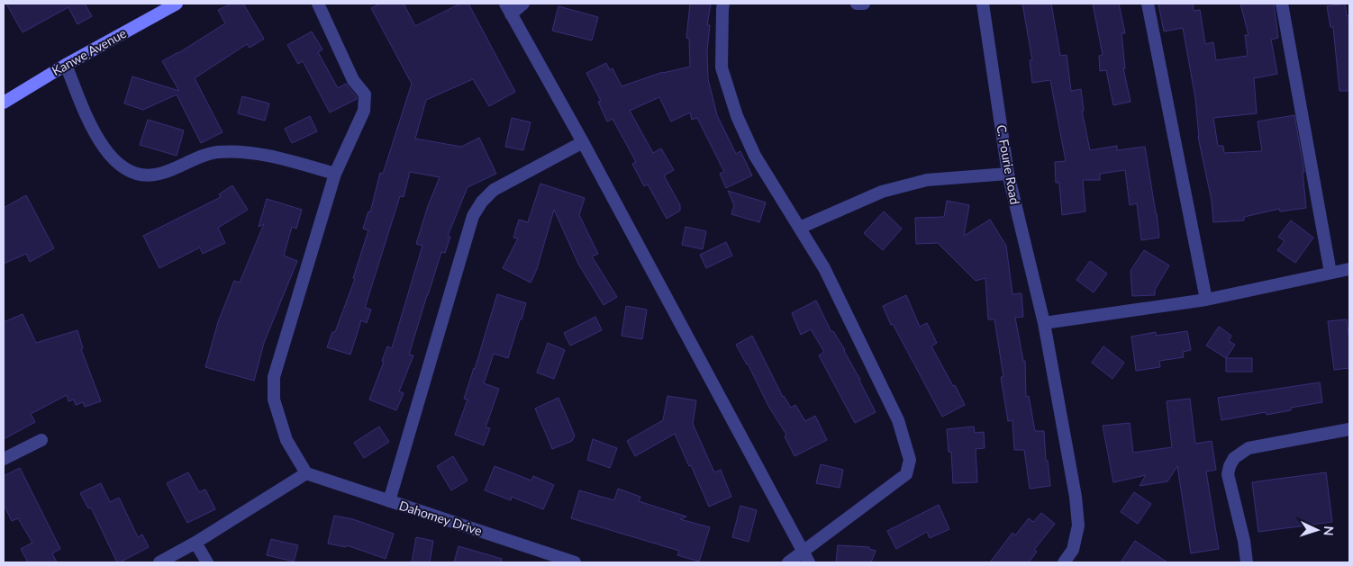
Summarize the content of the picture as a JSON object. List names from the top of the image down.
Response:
{
  "streets": {
    "main road": ["Kanwe Avenue"],
    "street": ["C. Fourie Road", "Dahomey Drive"]
  },
  "north": "right"
}
